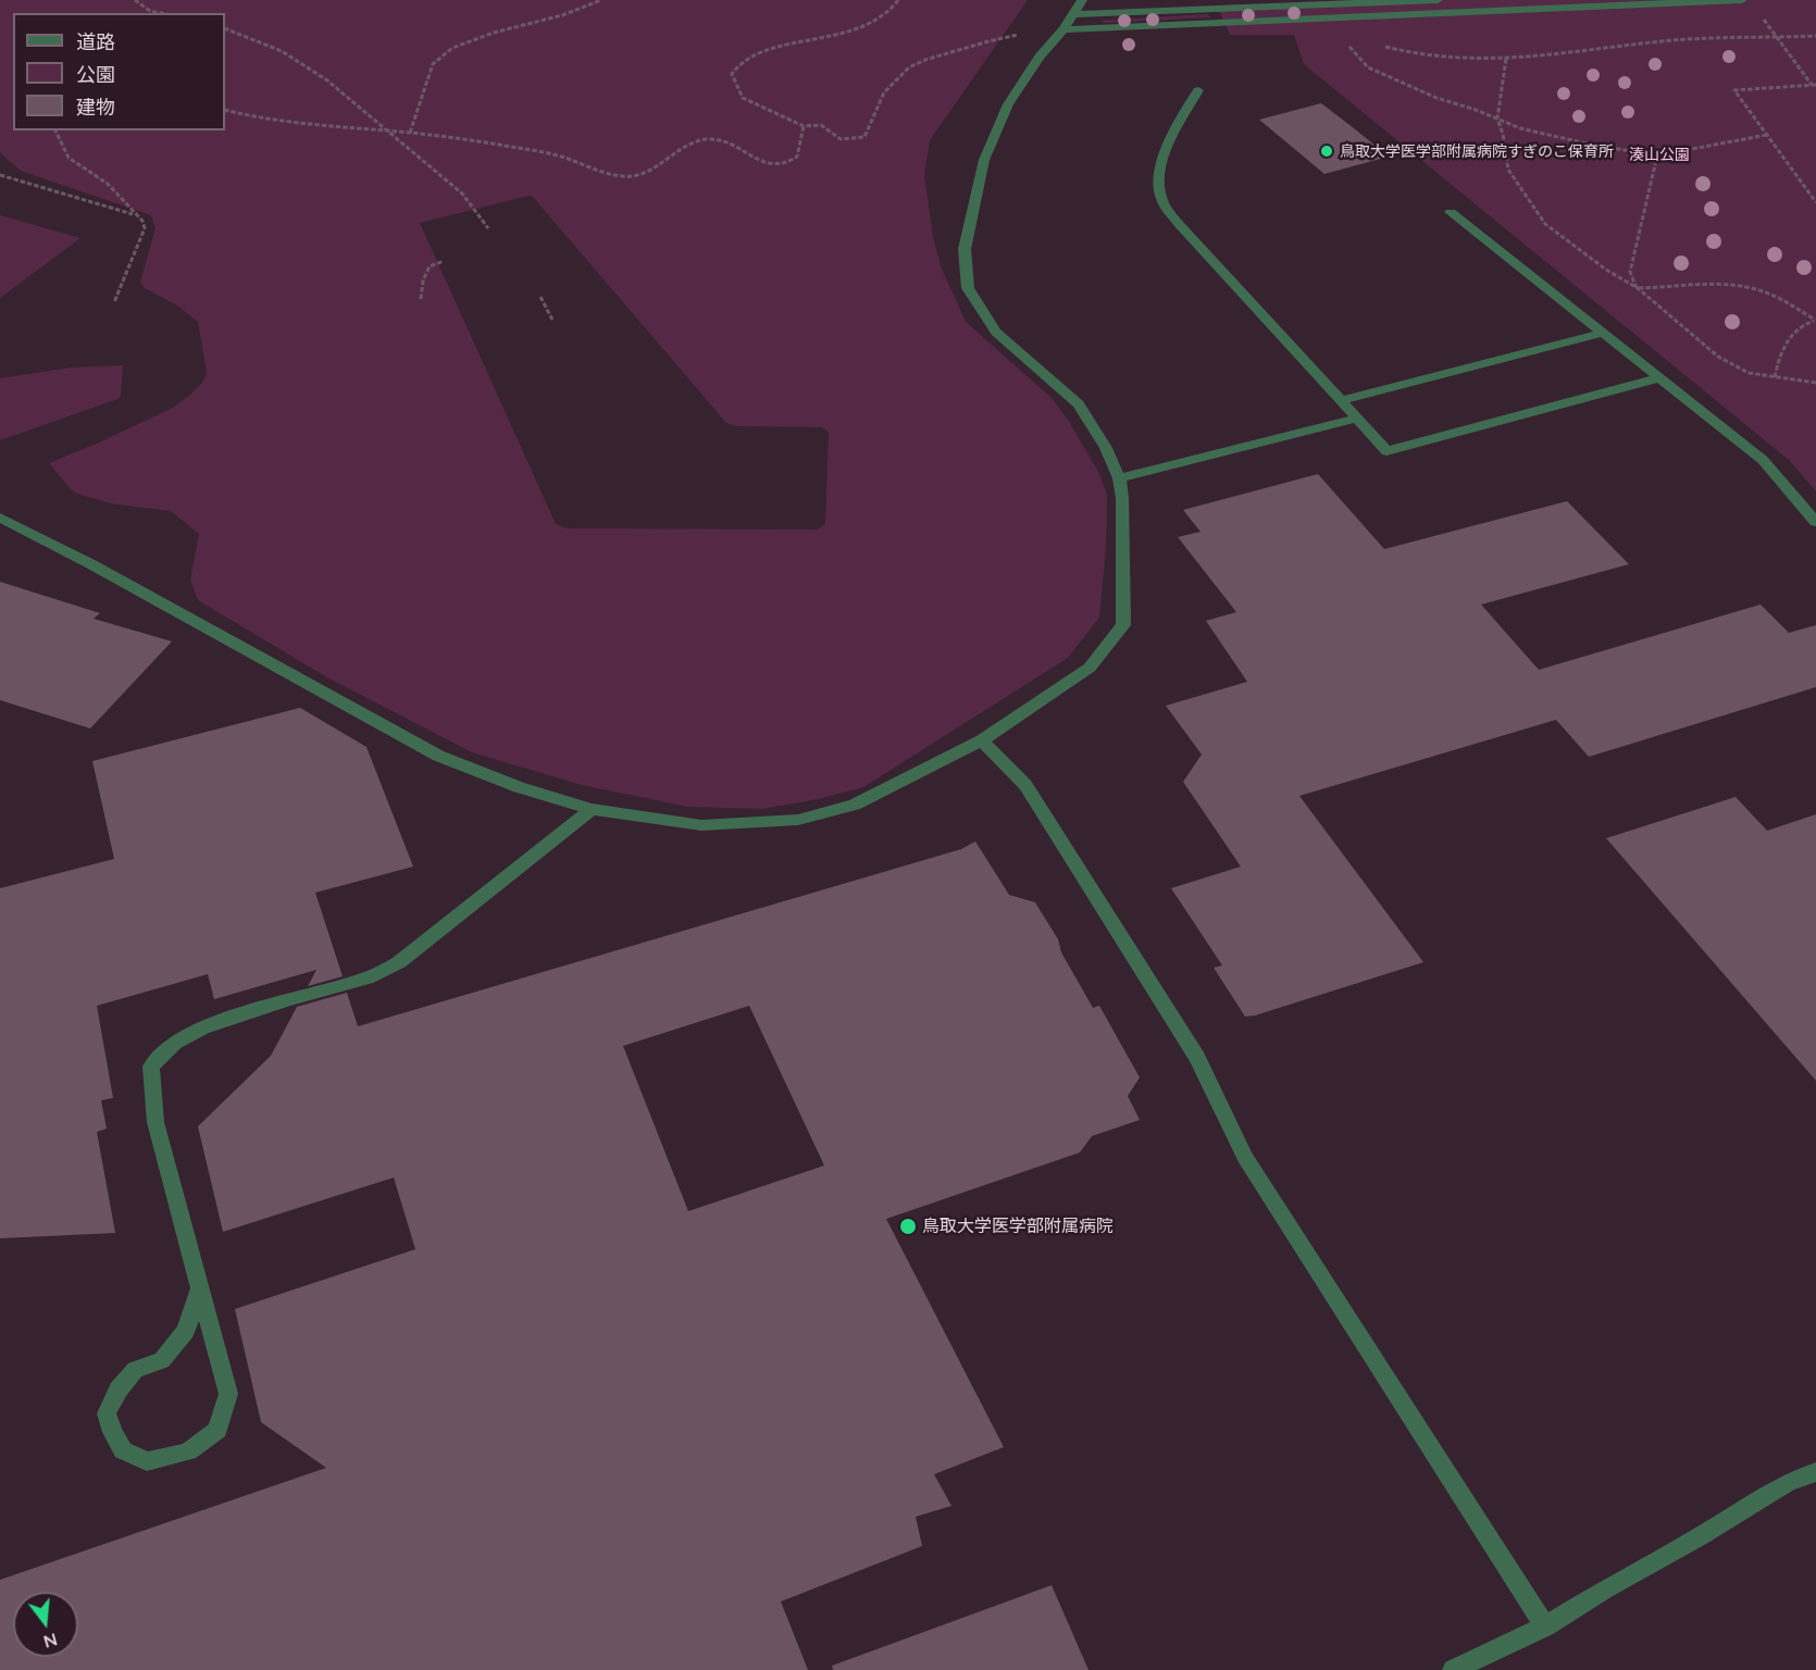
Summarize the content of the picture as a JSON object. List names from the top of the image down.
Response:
{
  "parks": ["湊山公園"],
  "places": ["鳥取大学医学部附属病院すぎのこ保育所", "鳥取大学医学部附属病院"],
  "legend": ["道路", "公園", "建物"],
  "north": "bottom"
}
